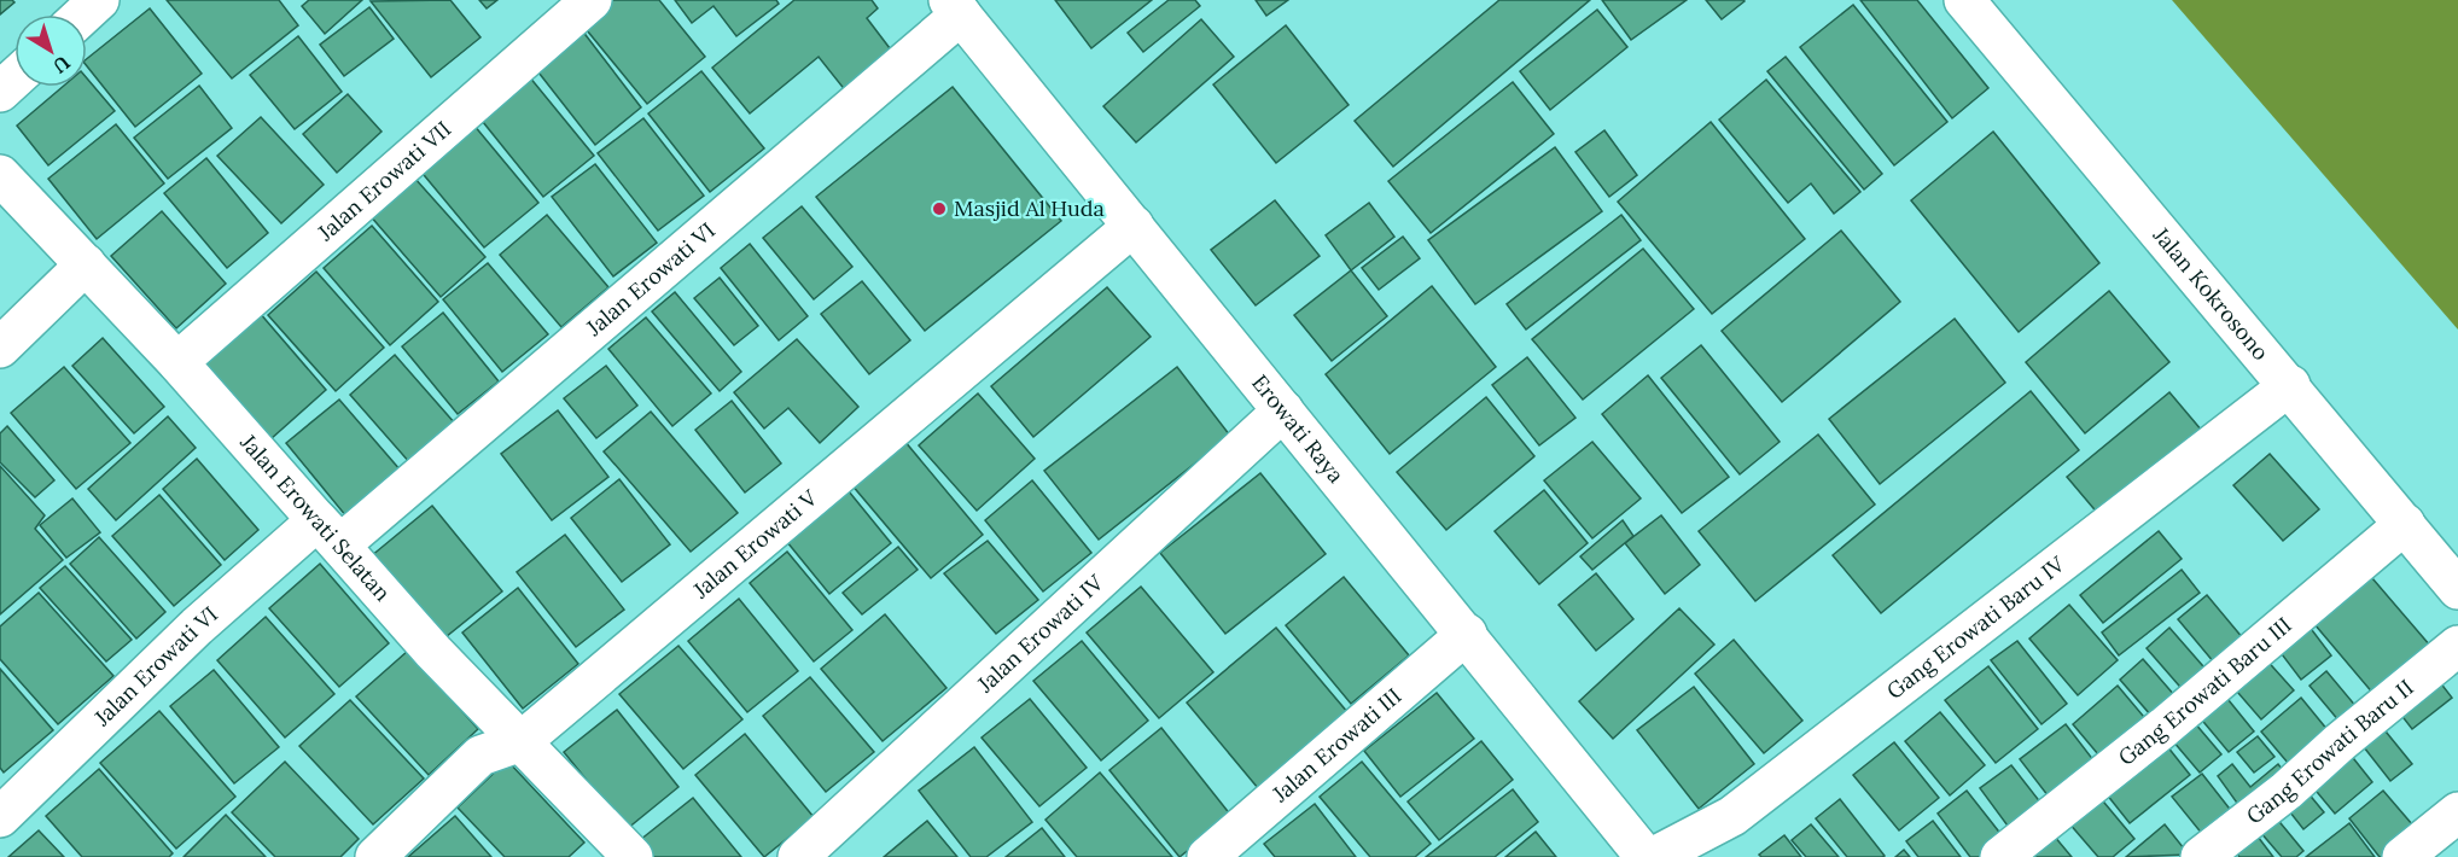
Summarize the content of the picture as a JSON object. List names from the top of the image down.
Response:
{
  "streets": {
    "street": [
      "Jalan Erowati VII",
      "Jalan Erowati VI",
      "Jalan Kokrosono",
      "Erowati Raya",
      "Jalan Erowati Selatan",
      "Jalan Erowati V",
      "Gang Erowati Baru IV",
      "Jalan Erowati IV",
      "Gang Erowati Baru III",
      "Jalan Erowati III",
      "Gang Erowati Baru II"
    ]
  },
  "crossings": [
    ["Jalan Erowati VII", "Jalan Erowati Selatan"],
    ["Jalan Erowati VI", "Erowati Raya"],
    ["Jalan Erowati VI", "Jalan Erowati Selatan"],
    ["Jalan Kokrosono", "Gang Erowati Baru IV"],
    ["Jalan Kokrosono", "Gang Erowati Baru III"],
    ["Erowati Raya", "Jalan Erowati V"],
    ["Erowati Raya", "Jalan Erowati IV"],
    ["Erowati Raya", "Jalan Erowati III"],
    ["Jalan Erowati Selatan", "Jalan Erowati V"]
  ],
  "places": ["Masjid Al Huda"],
  "north": "bottom right"
}
